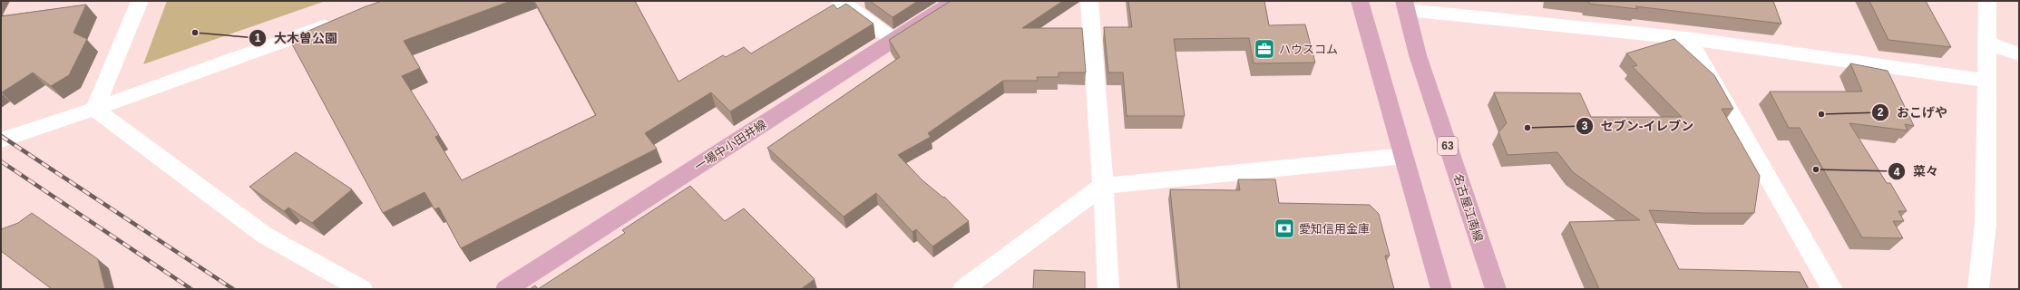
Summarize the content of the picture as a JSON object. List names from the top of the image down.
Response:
{
  "streets": {
    "main road": ["一場中小田井線", "63", "名古屋江南線"]
  },
  "places": {
    "other": [
      "大木曽公園",
      "おこげや",
      "セブン-イレブン",
      "菜々"
    ],
    "office": ["ハウスコム"],
    "bank": ["愛知信用金庫"]
  }
}
